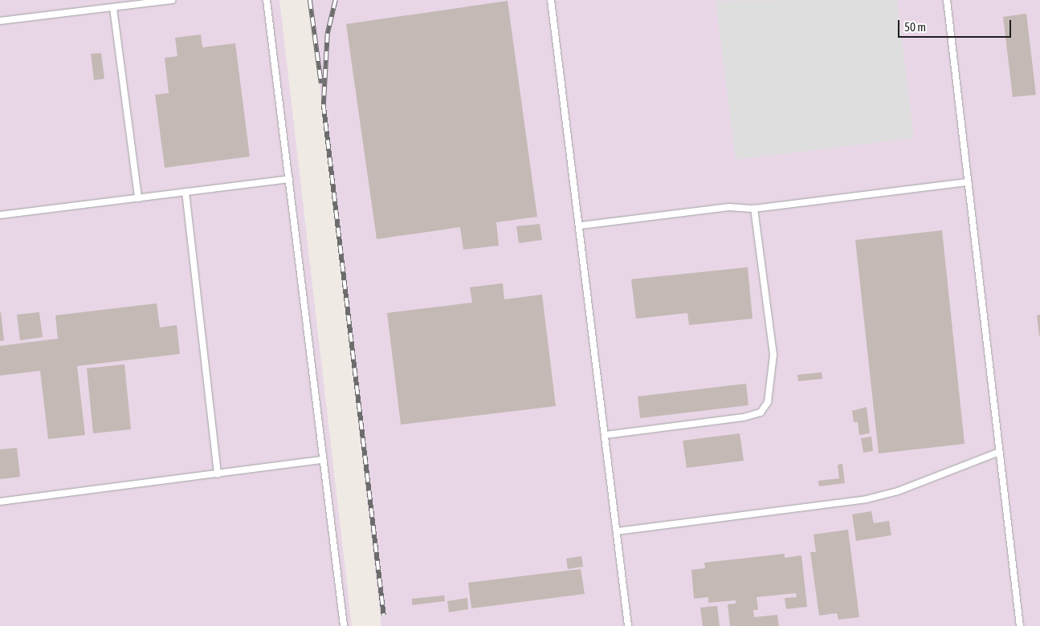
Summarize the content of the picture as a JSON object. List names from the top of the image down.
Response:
{
  "scale_bar": "50 m"
}
